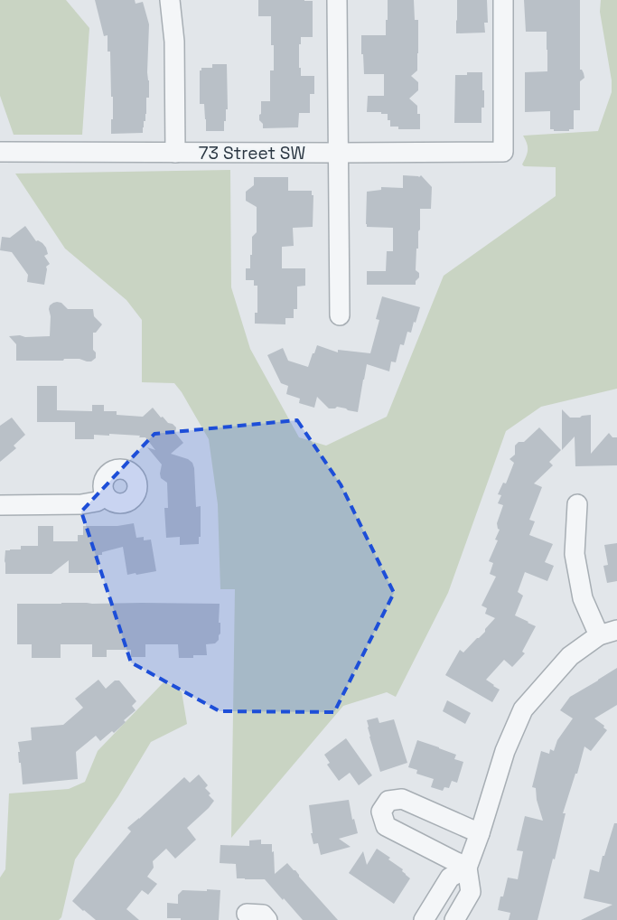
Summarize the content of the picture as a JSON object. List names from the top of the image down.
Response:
{
  "streets": {
    "street": ["73 Street SW"]
  }
}
